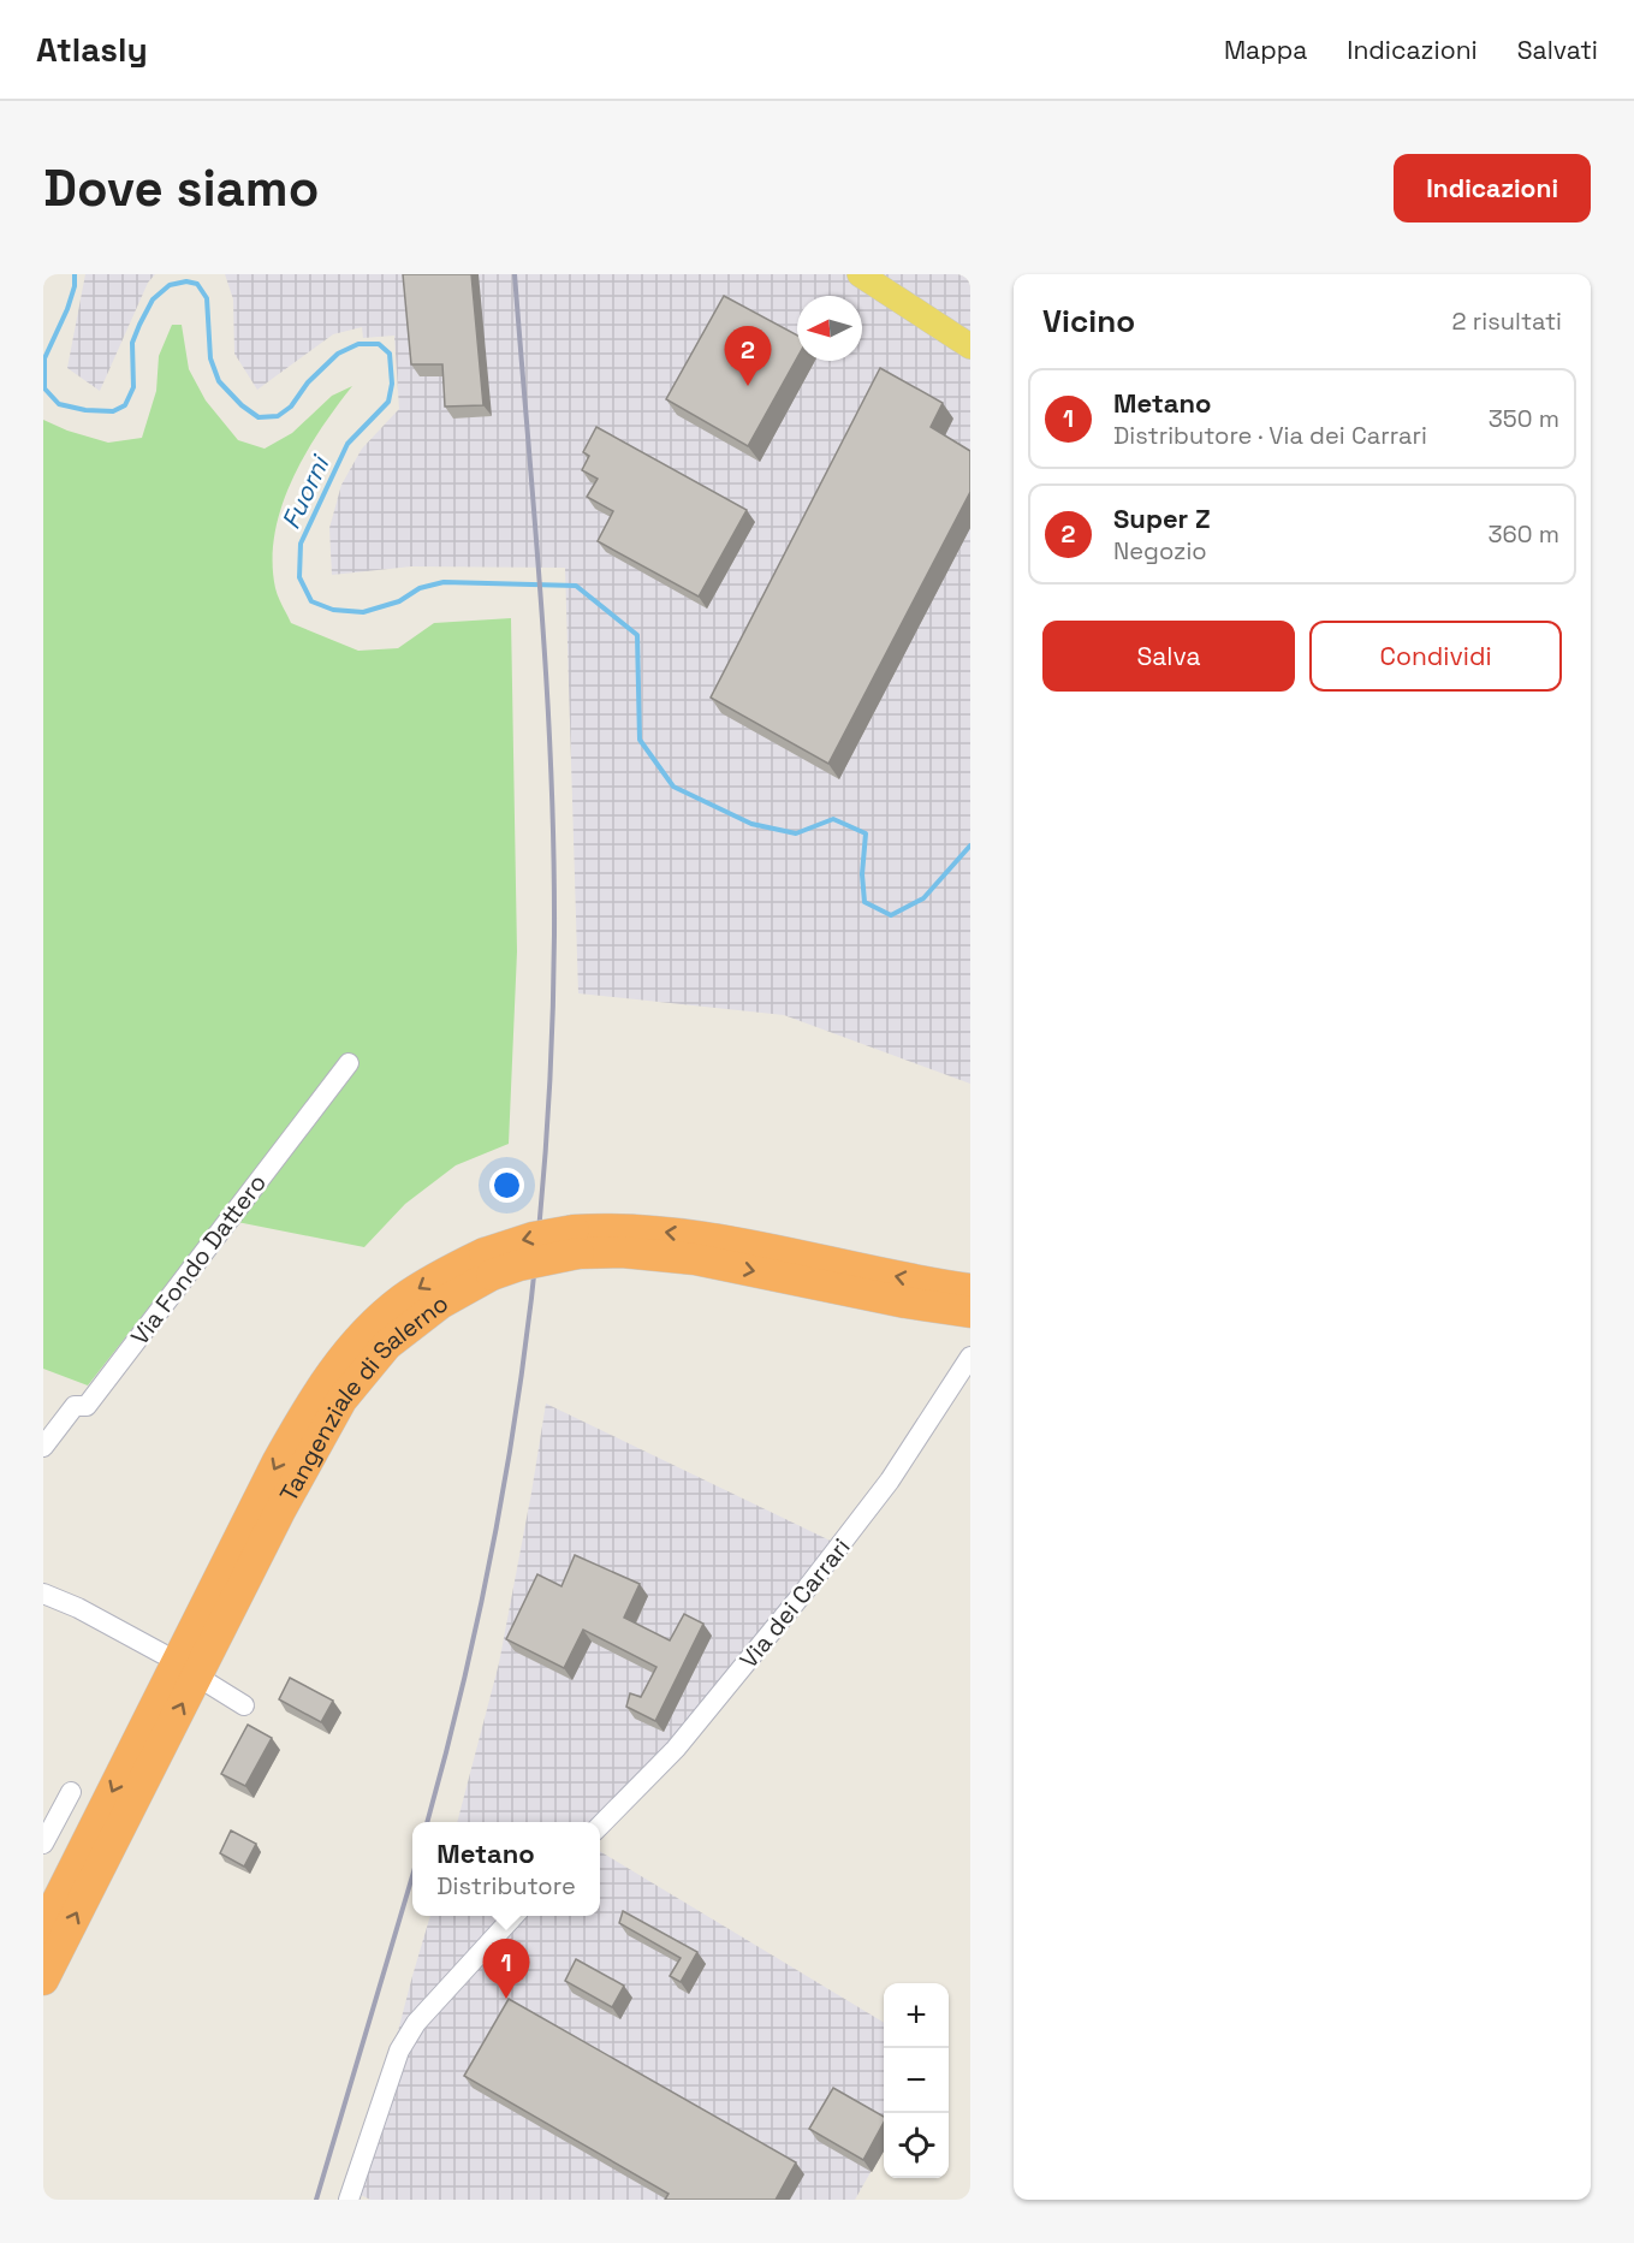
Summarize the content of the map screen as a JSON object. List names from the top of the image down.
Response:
{
  "streets": {
    "highway": ["Tangenziale di Salerno"],
    "street": ["Via Fondo Dattero", "Via dei Carrari"]
  },
  "water": ["Fuorni"],
  "north": "left",
  "page": {
    "header": "Atlasly",
    "nav": ["Mappa", "Indicazioni", "Salvati"],
    "buttons": [
      "Indicazioni",
      ["Salva", "Condividi"]
    ],
    "title": "Dove siamo",
    "heading": ["Vicino", "2 risultati"],
    "pins": ["2", "1"],
    "list": [
      {
        "mark": "1",
        "name": "Metano",
        "note": "Distributore · Via dei Carrari",
        "value": "350 m"
      },
      {
        "mark": "2",
        "name": "Super Z",
        "note": "Negozio",
        "value": "360 m"
      }
    ],
    "popup": ["Metano", "Distributore"],
    "map_buttons": ["+", "−"]
  }
}
